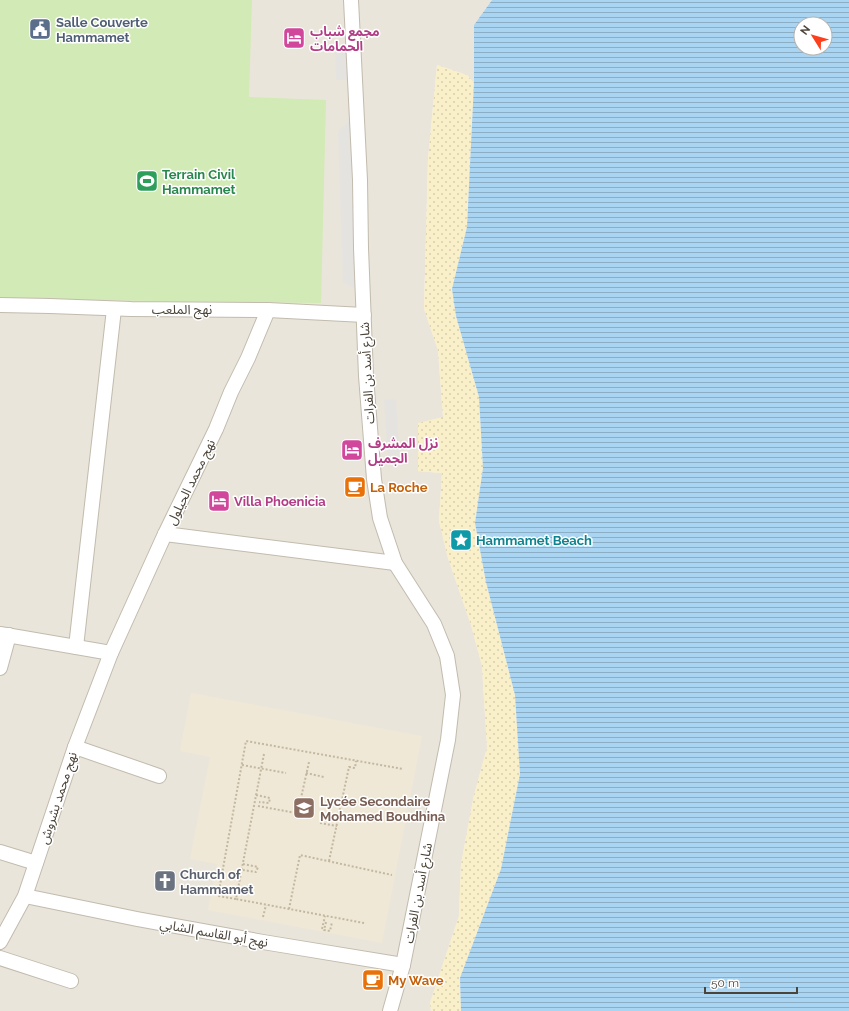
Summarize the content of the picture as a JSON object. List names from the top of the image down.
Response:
{
  "streets": {
    "street": [
      "نهج الملعب",
      "شارع أسد بن الفرات",
      "نهج محمد الحيلول",
      "نهج محمد بشروش",
      "نهج أبو القاسم الشابي"
    ]
  },
  "crossings": [
    ["نهج الملعب", "شارع أسد بن الفرات"],
    ["نهج الملعب", "نهج محمد الحيلول"],
    ["شارع أسد بن الفرات", "نهج أبو القاسم الشابي"],
    ["نهج محمد الحيلول", "نهج محمد بشروش"],
    ["نهج محمد بشروش", "نهج أبو القاسم الشابي"]
  ],
  "places": {
    "public building": ["Salle Couverte Hammamet"],
    "hotel": ["مجمع شباب الحمامات", "نزل المشرف الجميل", "Villa Phoenicia"],
    "sports": ["Terrain Civil Hammamet"],
    "cafe": ["La Roche", "My Wave"],
    "place": ["Hammamet Beach"],
    "school or university": ["Lycée Secondaire Mohamed Boudhina"],
    "church": ["Church of Hammamet"]
  },
  "scale_bar": "50 m",
  "north": "top left"
}
